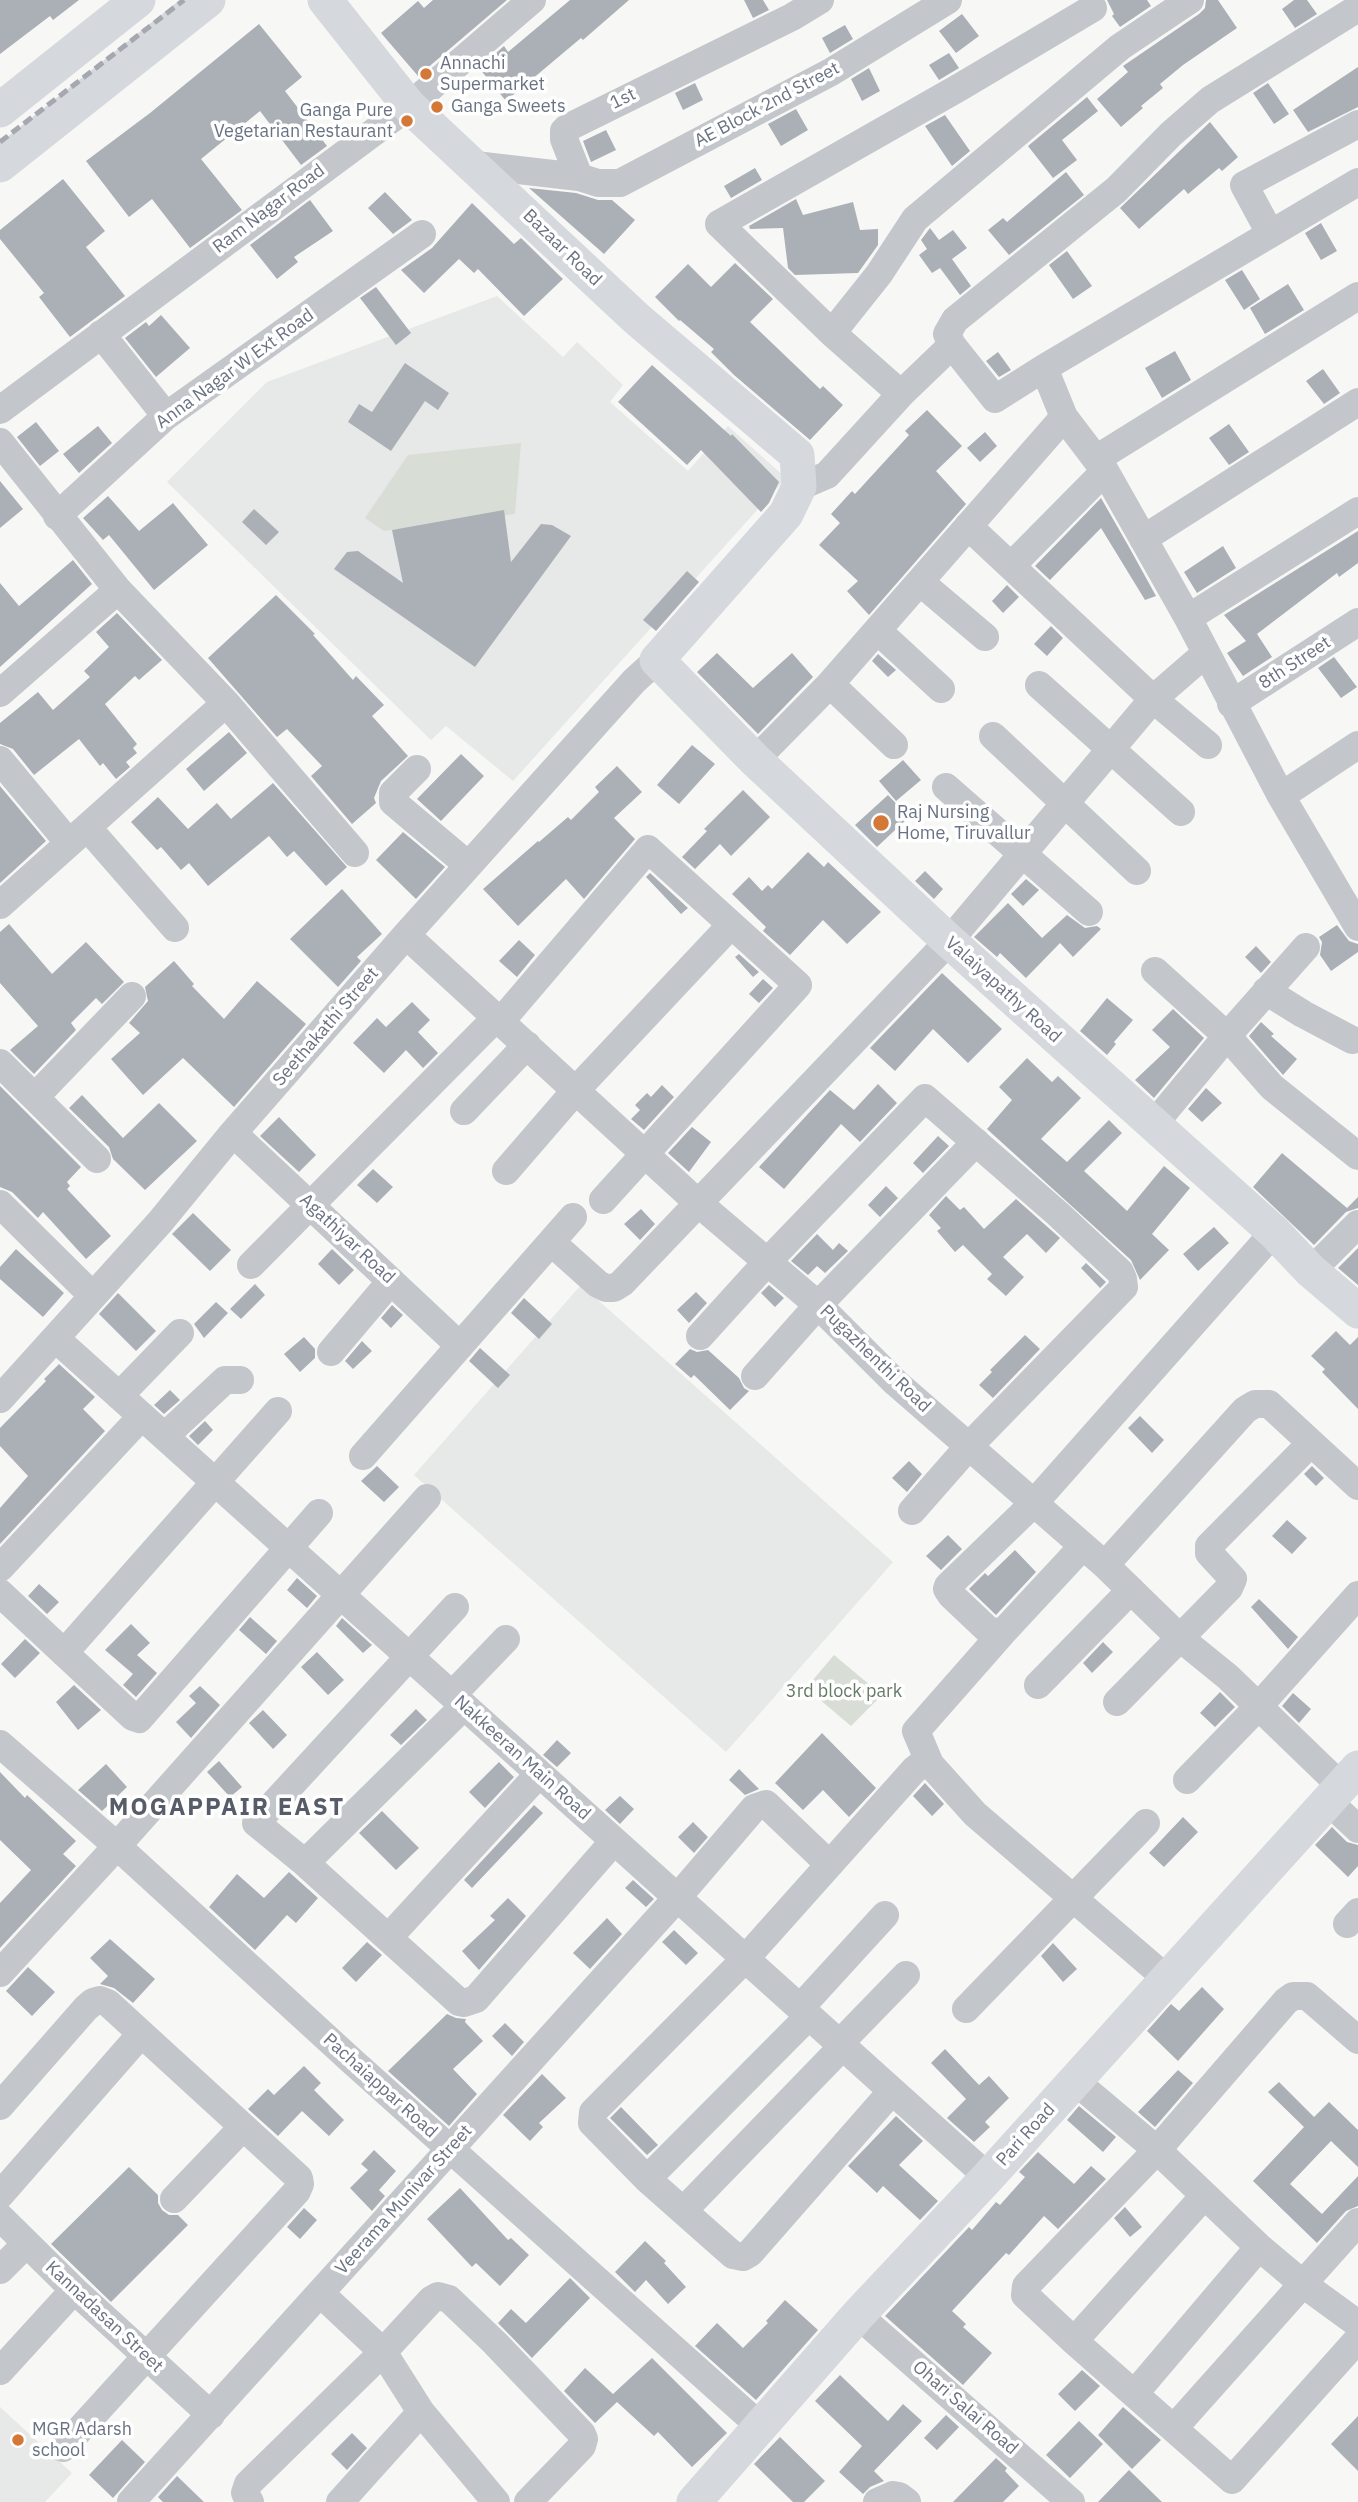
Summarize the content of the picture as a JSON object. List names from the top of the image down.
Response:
{
  "streets": {
    "main road": ["Bazaar Road", "Valaiyapathy Road", "Pari Road"],
    "street": [
      "1st",
      "AE Block 2nd Street",
      "Ram Nagar Road",
      "Anna Nagar W Ext Road",
      "8th Street",
      "Seethakathi Street",
      "Agathiyar Road",
      "Pugazhenthi Road",
      "Nakkeeran Main Road",
      "Pachaiappar Road",
      "Veerama Munivar Street",
      "Kannadasan Street",
      "Ohari Salai Road"
    ]
  },
  "crossings": [
    ["1st", "AE Block 2nd Street"],
    ["Ram Nagar Road", "Bazaar Road"],
    ["Valaiyapathy Road", "Seethakathi Street"],
    ["Seethakathi Street", "Agathiyar Road"],
    ["Seethakathi Street", "Pugazhenthi Road"],
    ["Seethakathi Street", "Nakkeeran Main Road"],
    ["Pugazhenthi Road", "Pari Road"],
    ["Nakkeeran Main Road", "Pari Road"],
    ["Nakkeeran Main Road", "Veerama Munivar Street"],
    ["Pachaiappar Road", "Pari Road"],
    ["Pachaiappar Road", "Veerama Munivar Street"],
    ["Pari Road", "Ohari Salai Road"],
    ["Veerama Munivar Street", "Kannadasan Street"]
  ],
  "districts": ["MOGAPPAIR EAST"],
  "parks": ["3rd block park"],
  "places": [
    "Annachi Supermarket",
    "Ganga Sweets",
    "Ganga Pure Vegetarian Restaurant",
    "Raj Nursing Home, Tiruvallur",
    "MGR Adarsh school"
  ]
}
